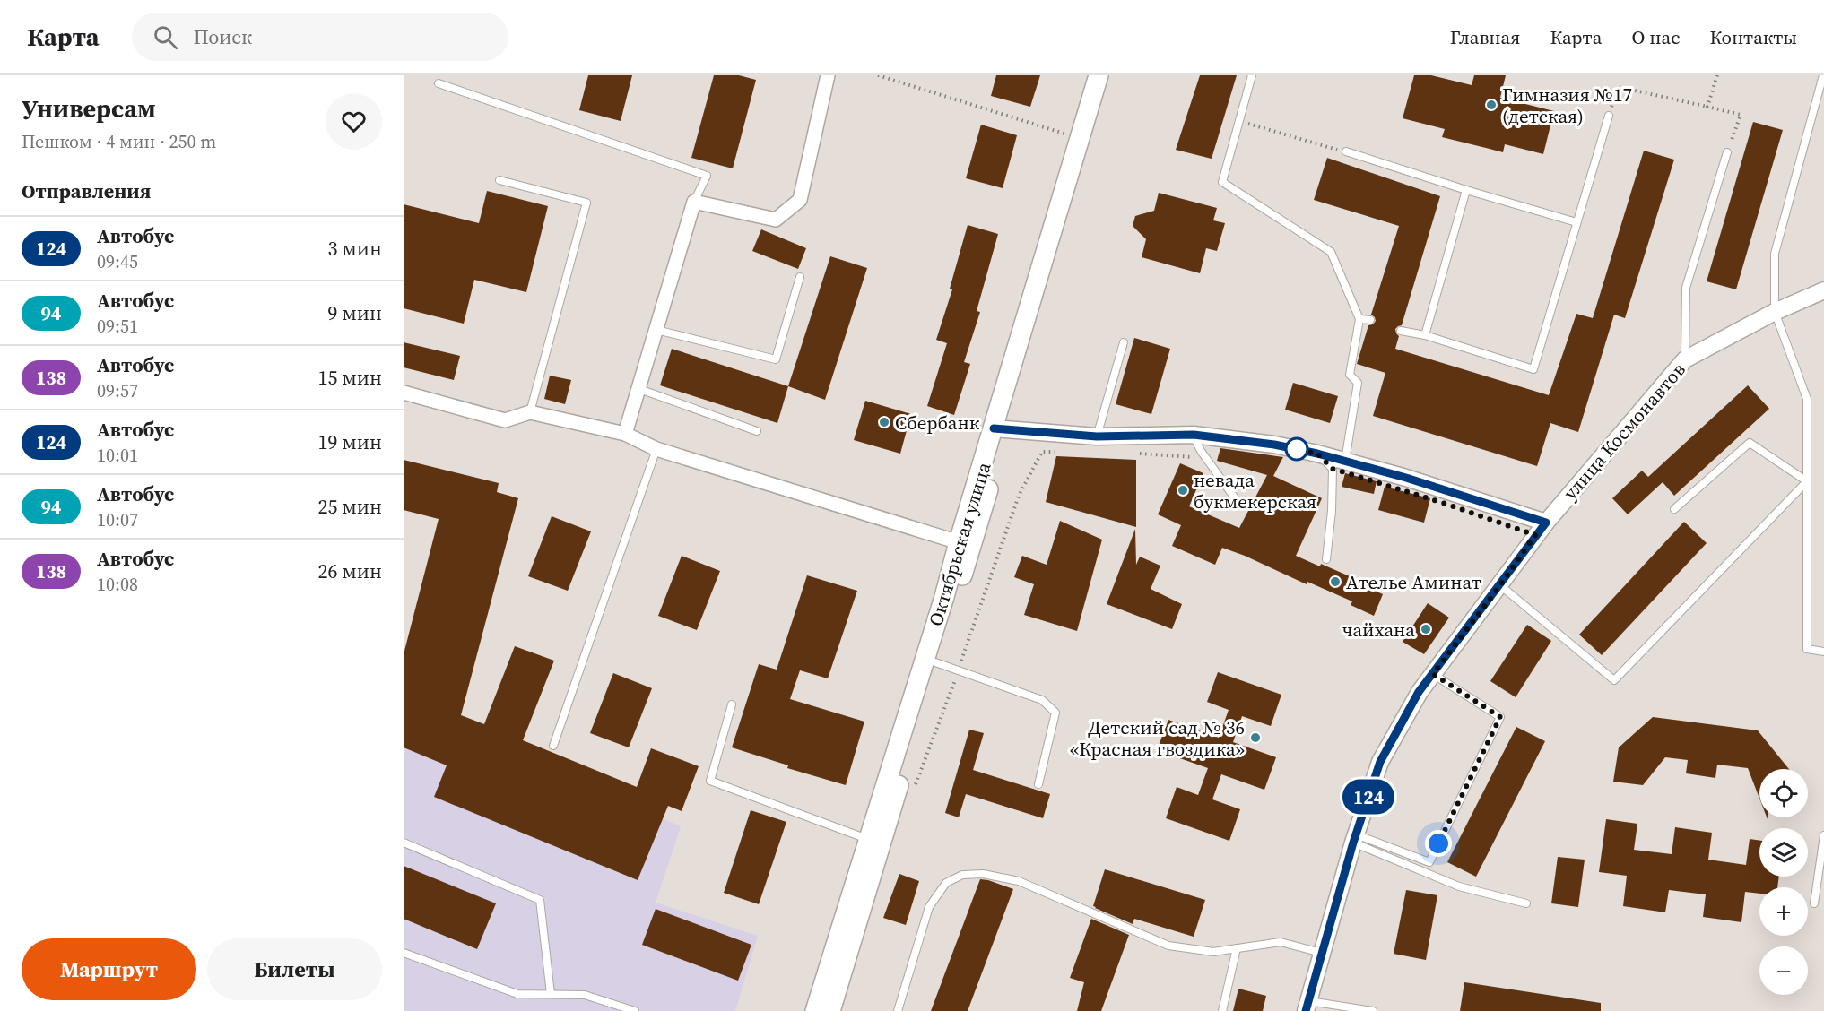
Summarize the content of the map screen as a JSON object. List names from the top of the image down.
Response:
{
  "streets": {
    "main road": ["Октябрьская улица"],
    "street": ["улица Космонавтов"]
  },
  "places": [
    "Гимназия №17 (детская)",
    "Сбербанк",
    "невада букмекерская",
    "Ателье Аминат",
    "чайхана",
    "Детский сад № 36 «Красная гвоздика»"
  ],
  "lines": ["bus line 124"],
  "page": {
    "header": "Карта",
    "search": "Поиск",
    "nav": [
      "Главная",
      "Карта",
      "О нас",
      "Контакты"
    ],
    "heading": [
      ["Универсам", "Пешком · 4 мин · 250 m"],
      "Отправления"
    ],
    "on_map": "124",
    "list": [
      {
        "mark": "124",
        "name": "Автобус",
        "note": "09:45",
        "value": "3 мин"
      },
      {
        "mark": "94",
        "name": "Автобус",
        "note": "09:51",
        "value": "9 мин"
      },
      {
        "mark": "138",
        "name": "Автобус",
        "note": "09:57",
        "value": "15 мин"
      },
      {
        "mark": "124",
        "name": "Автобус",
        "note": "10:01",
        "value": "19 мин"
      },
      {
        "mark": "94",
        "name": "Автобус",
        "note": "10:07",
        "value": "25 мин"
      },
      {
        "mark": "138",
        "name": "Автобус",
        "note": "10:08",
        "value": "26 мин"
      }
    ],
    "map_buttons": ["+", "−"],
    "buttons": ["Маршрут", "Билеты"]
  }
}
